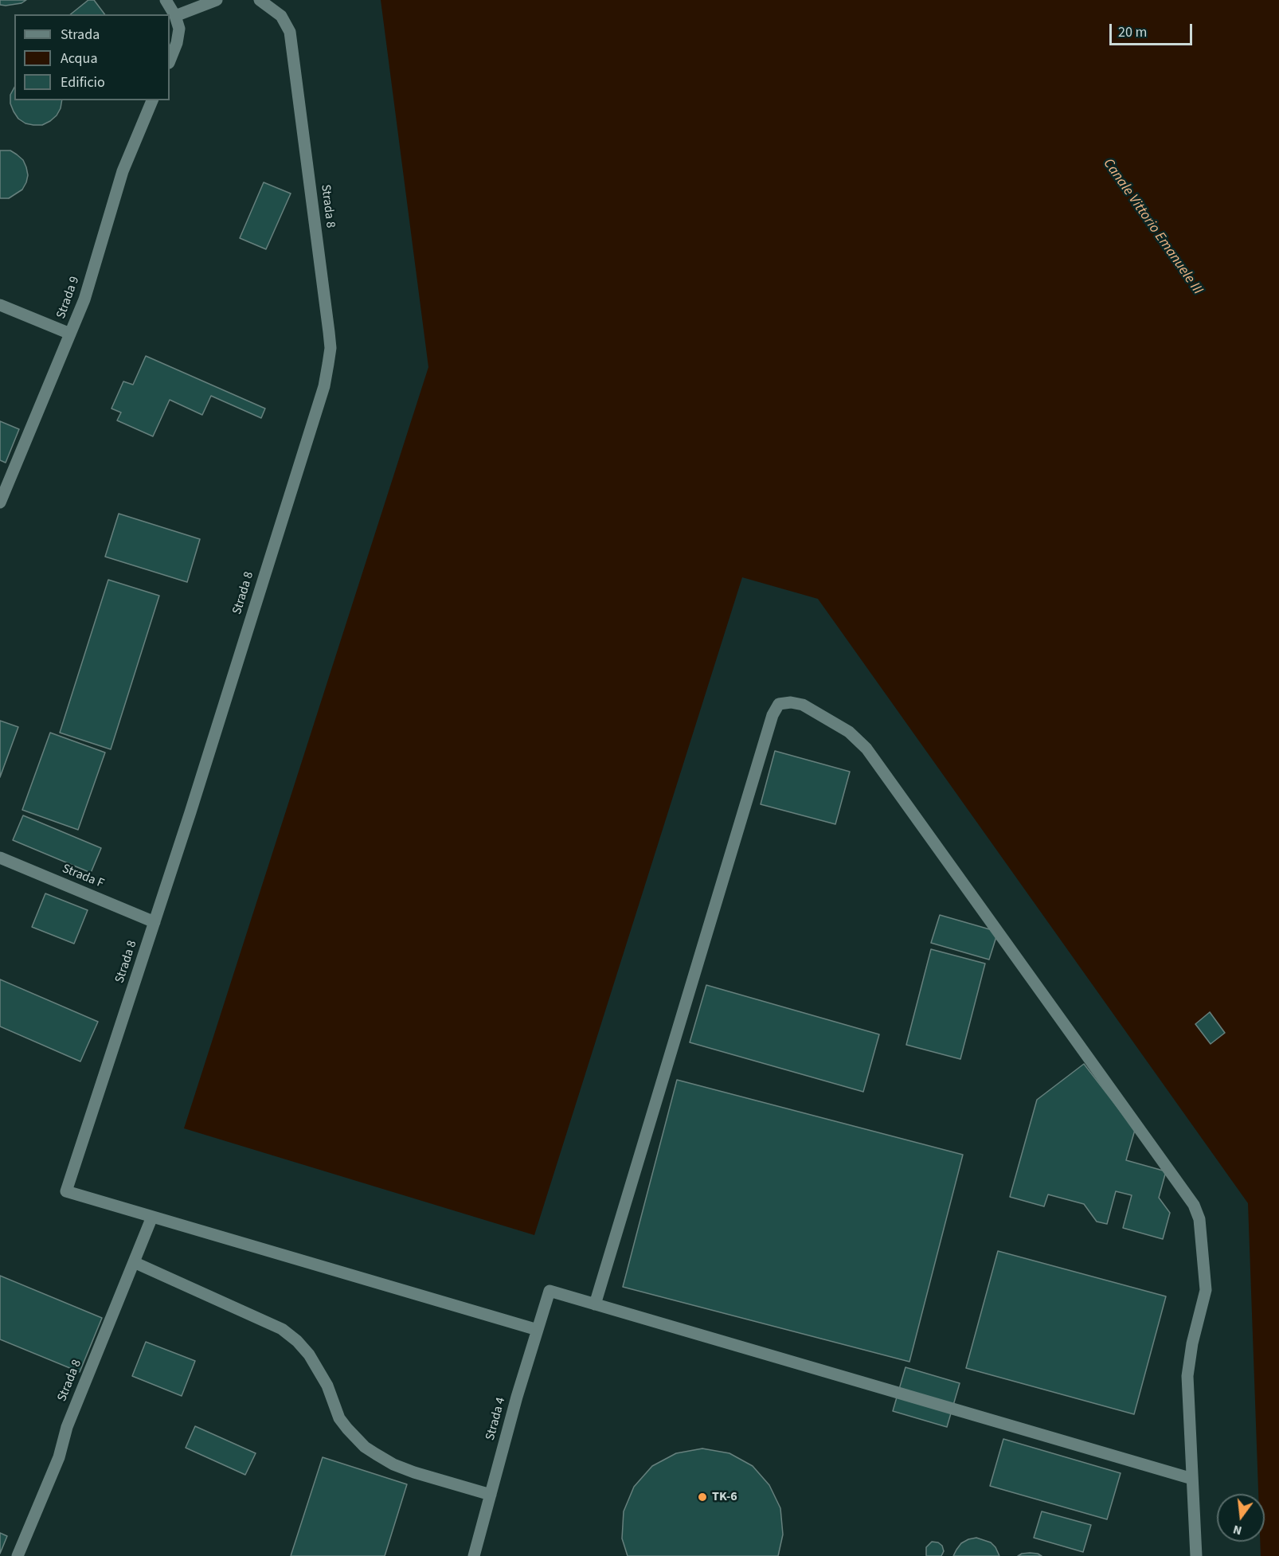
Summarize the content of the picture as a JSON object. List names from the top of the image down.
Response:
{
  "streets": {
    "lane": [
      "Strada 8",
      "Strada 9",
      "Strada F",
      "Strada 4"
    ]
  },
  "crossings": [
    ["Strada 8", "Strada F"]
  ],
  "water": ["Canale Vittorio Emanuele III"],
  "places": ["TK-6"],
  "legend": ["Strada", "Acqua", "Edificio"],
  "scale_bar": "20 m",
  "north": "bottom"
}
